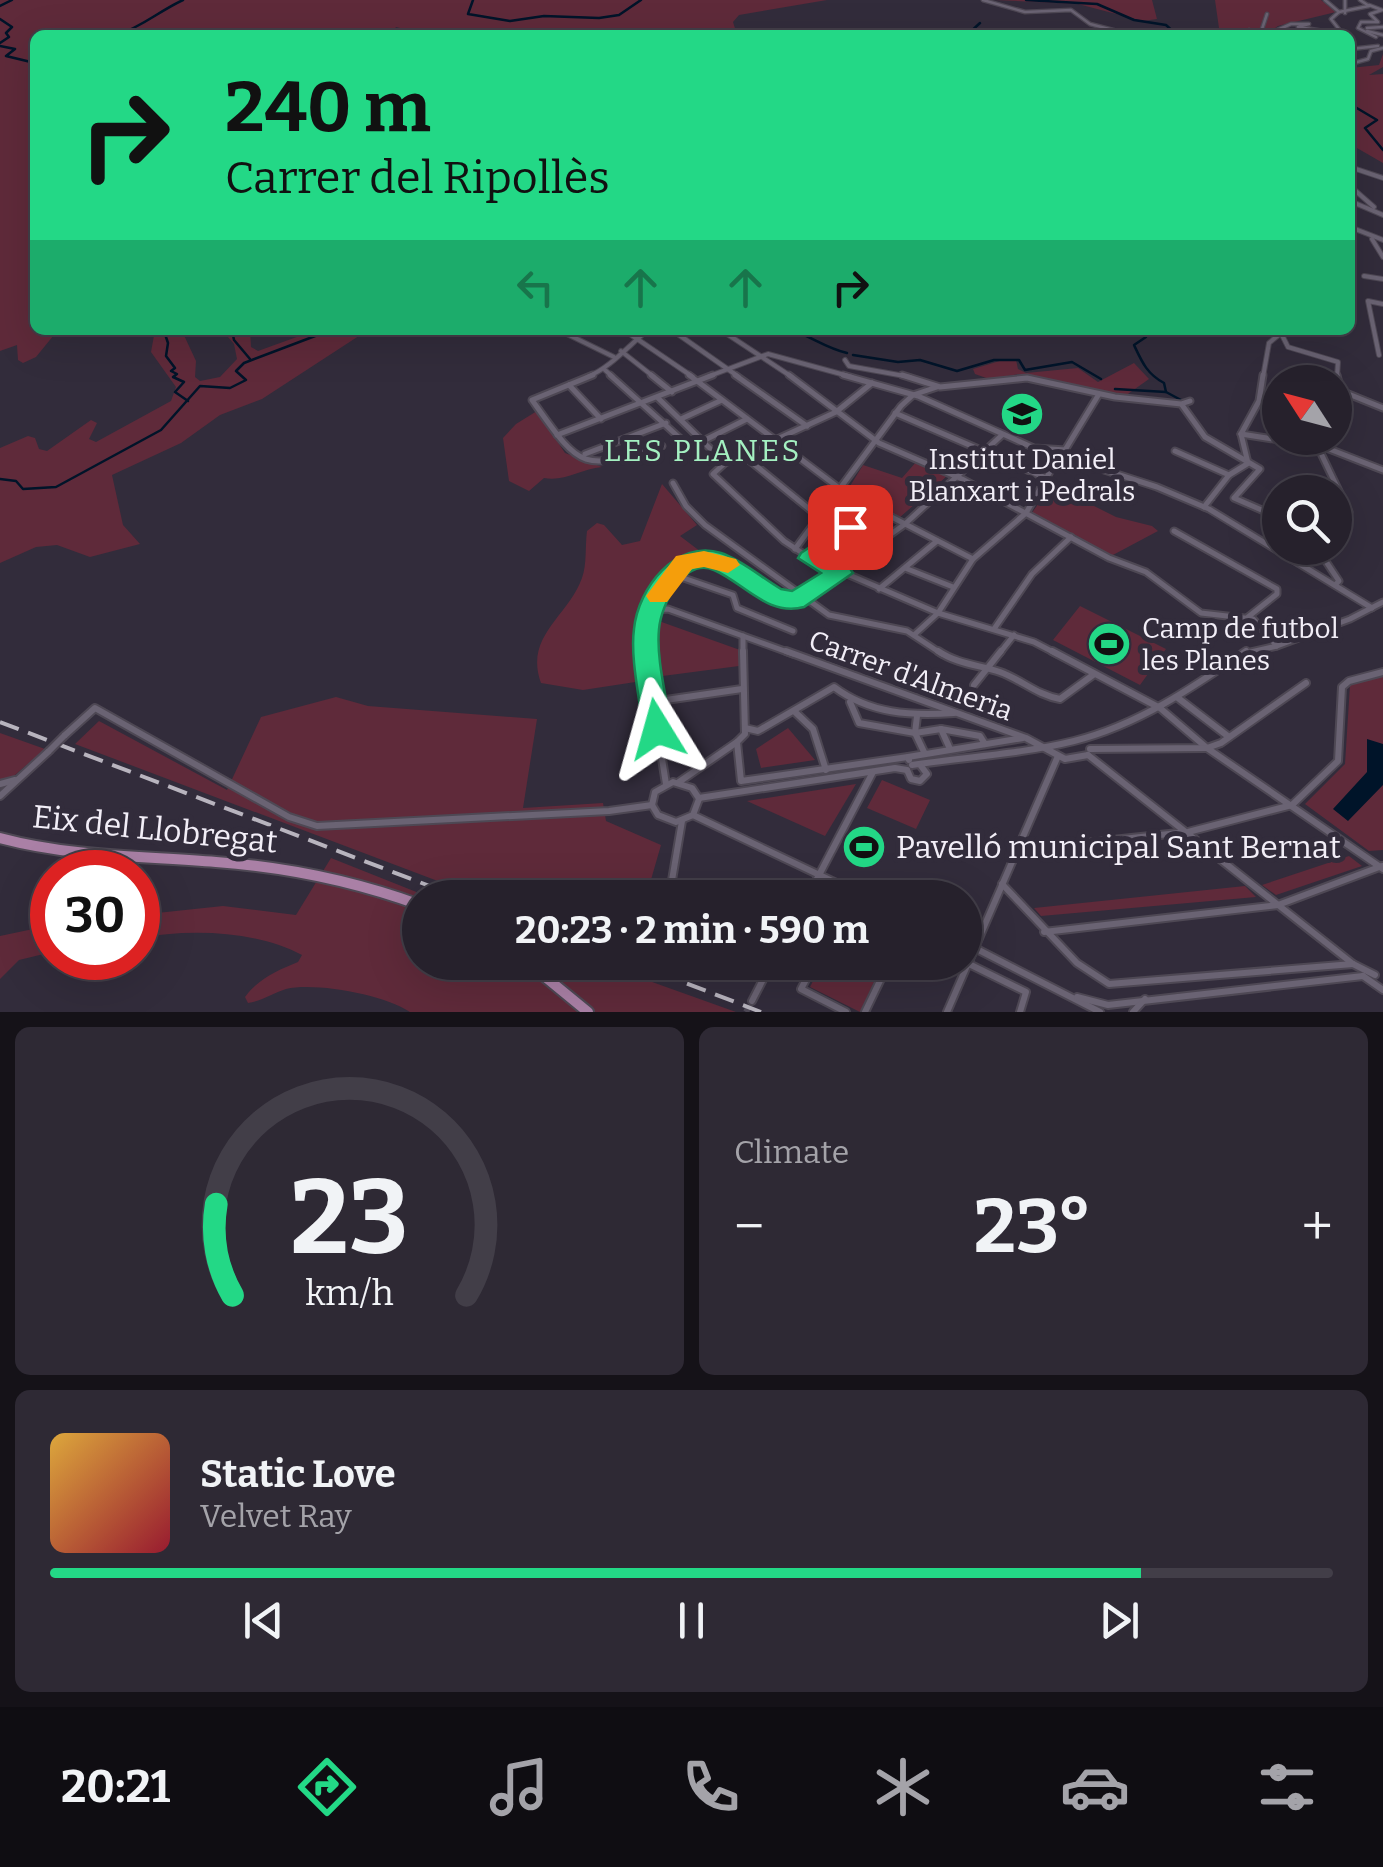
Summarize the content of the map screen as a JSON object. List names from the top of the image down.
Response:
{
  "streets": {
    "main road": ["Eix del Llobregat"],
    "street": ["Carrer d'Almeria"]
  },
  "districts": ["LES PLANES"],
  "places": {
    "school or university": ["Institut Daniel Blanxart i Pedrals"],
    "sports": ["Camp de futbol les Planes", "Pavelló municipal Sant Bernat"]
  },
  "north": "top left",
  "page": {
    "turn": ["240 m", "Carrer del Ripollès"],
    "limit": "30",
    "trip": "20:23 · 2 min · 590 m",
    "tile": "Climate",
    "heat": ["−", "23°", "+"],
    "song": ["Static Love", "Velvet Ray"],
    "tabs": "20:21",
    "gauge": ["23", "km/h"]
  }
}
